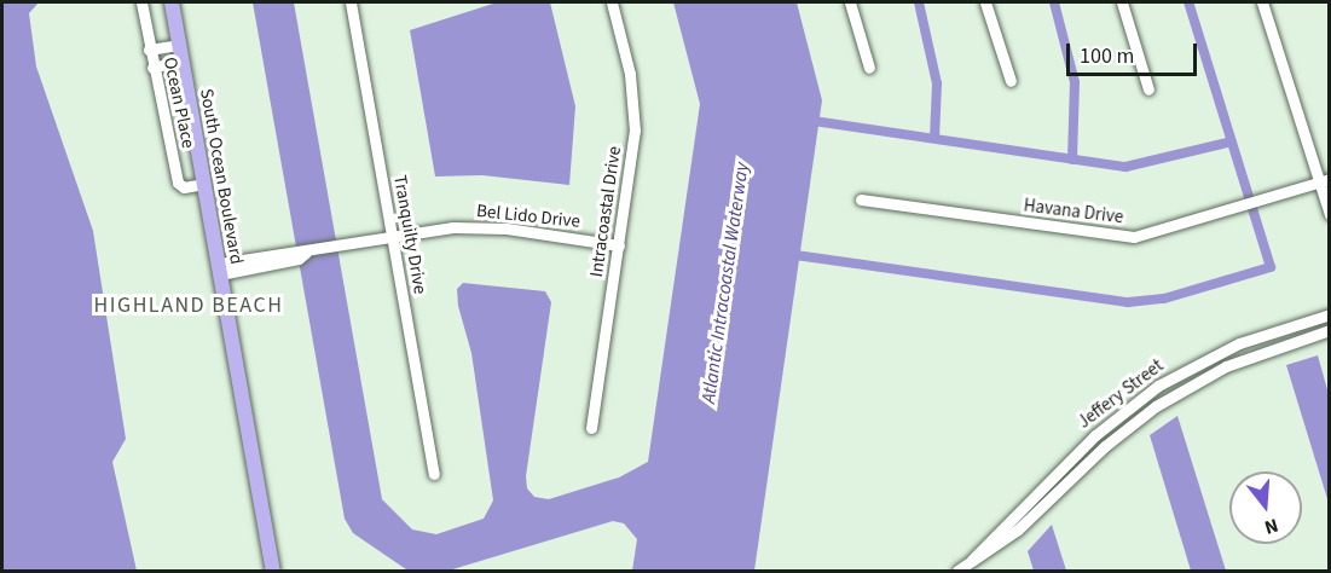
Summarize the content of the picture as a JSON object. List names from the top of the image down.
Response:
{
  "streets": {
    "main road": ["South Ocean Boulevard"],
    "street": [
      "Ocean Place",
      "Intracoastal Drive",
      "Havana Drive",
      "Bel Lido Drive",
      "Tranquilty Drive",
      "Jeffery Street"
    ]
  },
  "crossings": [
    ["Ocean Place", "South Ocean Boulevard"],
    ["South Ocean Boulevard", "Bel Lido Drive"],
    ["Intracoastal Drive", "Bel Lido Drive"],
    ["Bel Lido Drive", "Tranquilty Drive"]
  ],
  "districts": ["HIGHLAND BEACH"],
  "water": ["Atlantic Intracoastal Waterway"],
  "scale_bar": "100 m",
  "north": "bottom"
}
